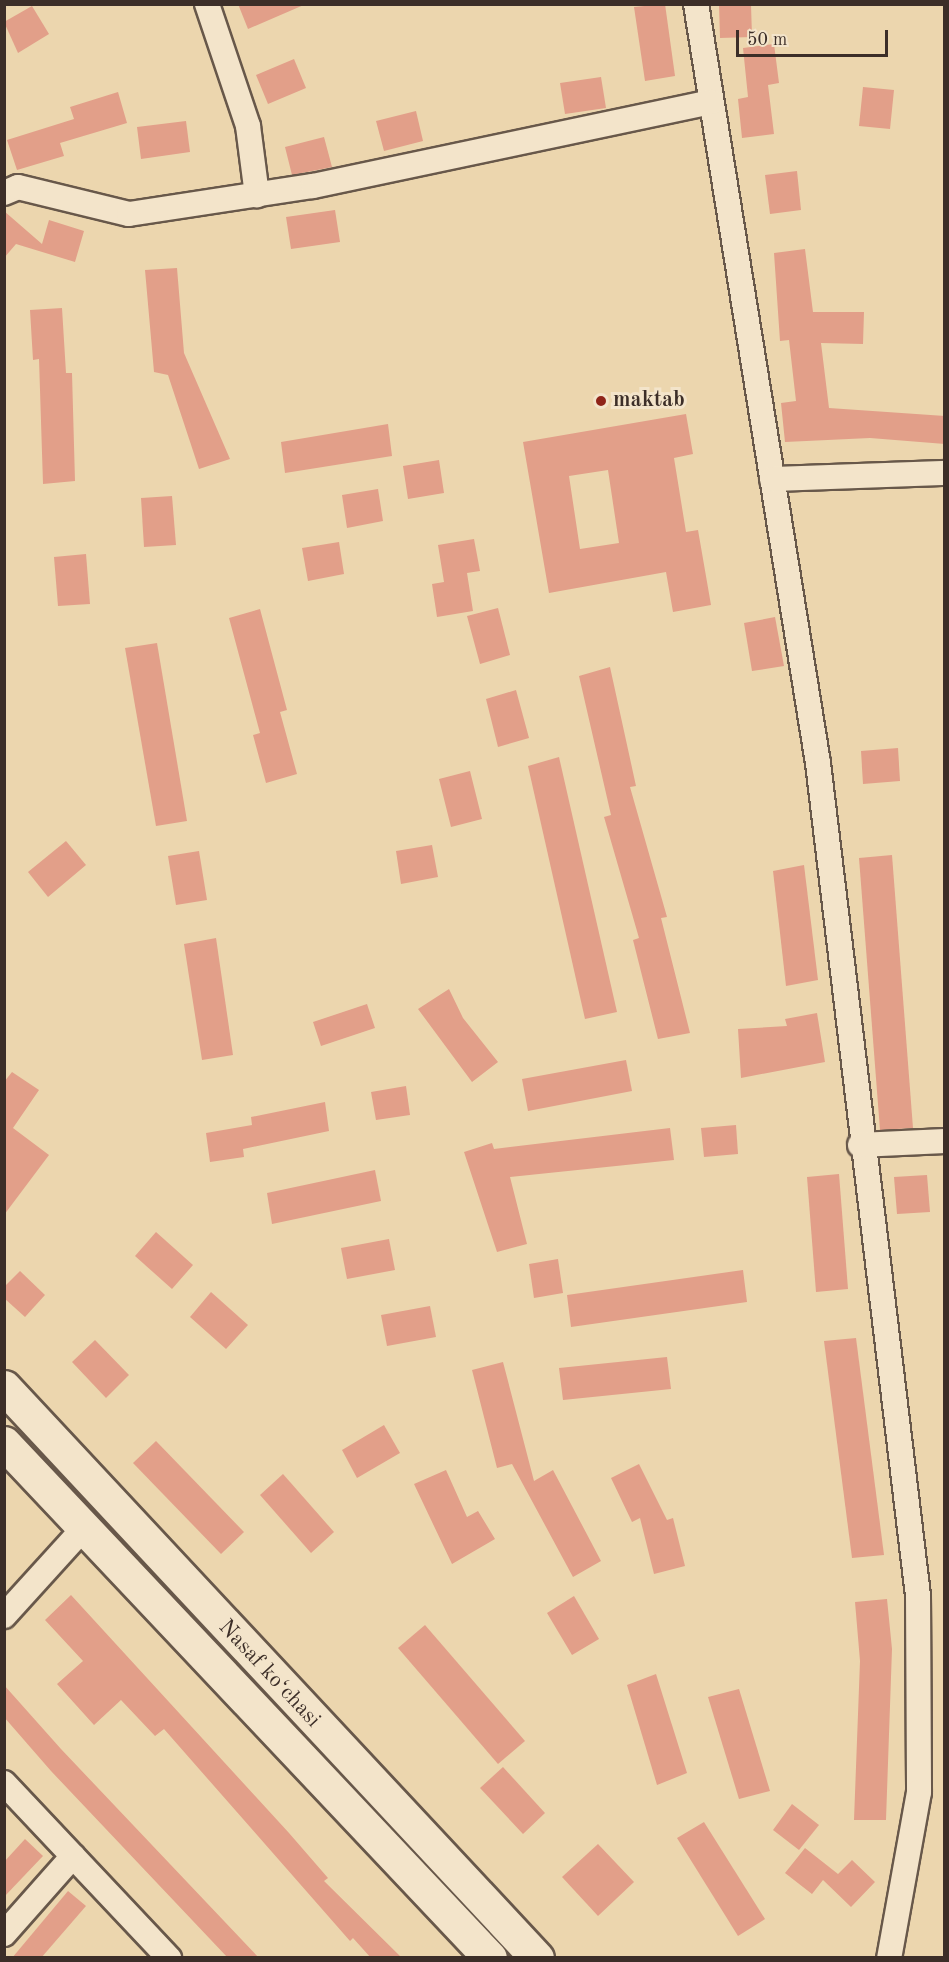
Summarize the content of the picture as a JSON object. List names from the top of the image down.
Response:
{
  "streets": {
    "main road": ["Nasaf ko‘chasi"]
  },
  "places": ["maktab"],
  "scale_bar": "50 m"
}
